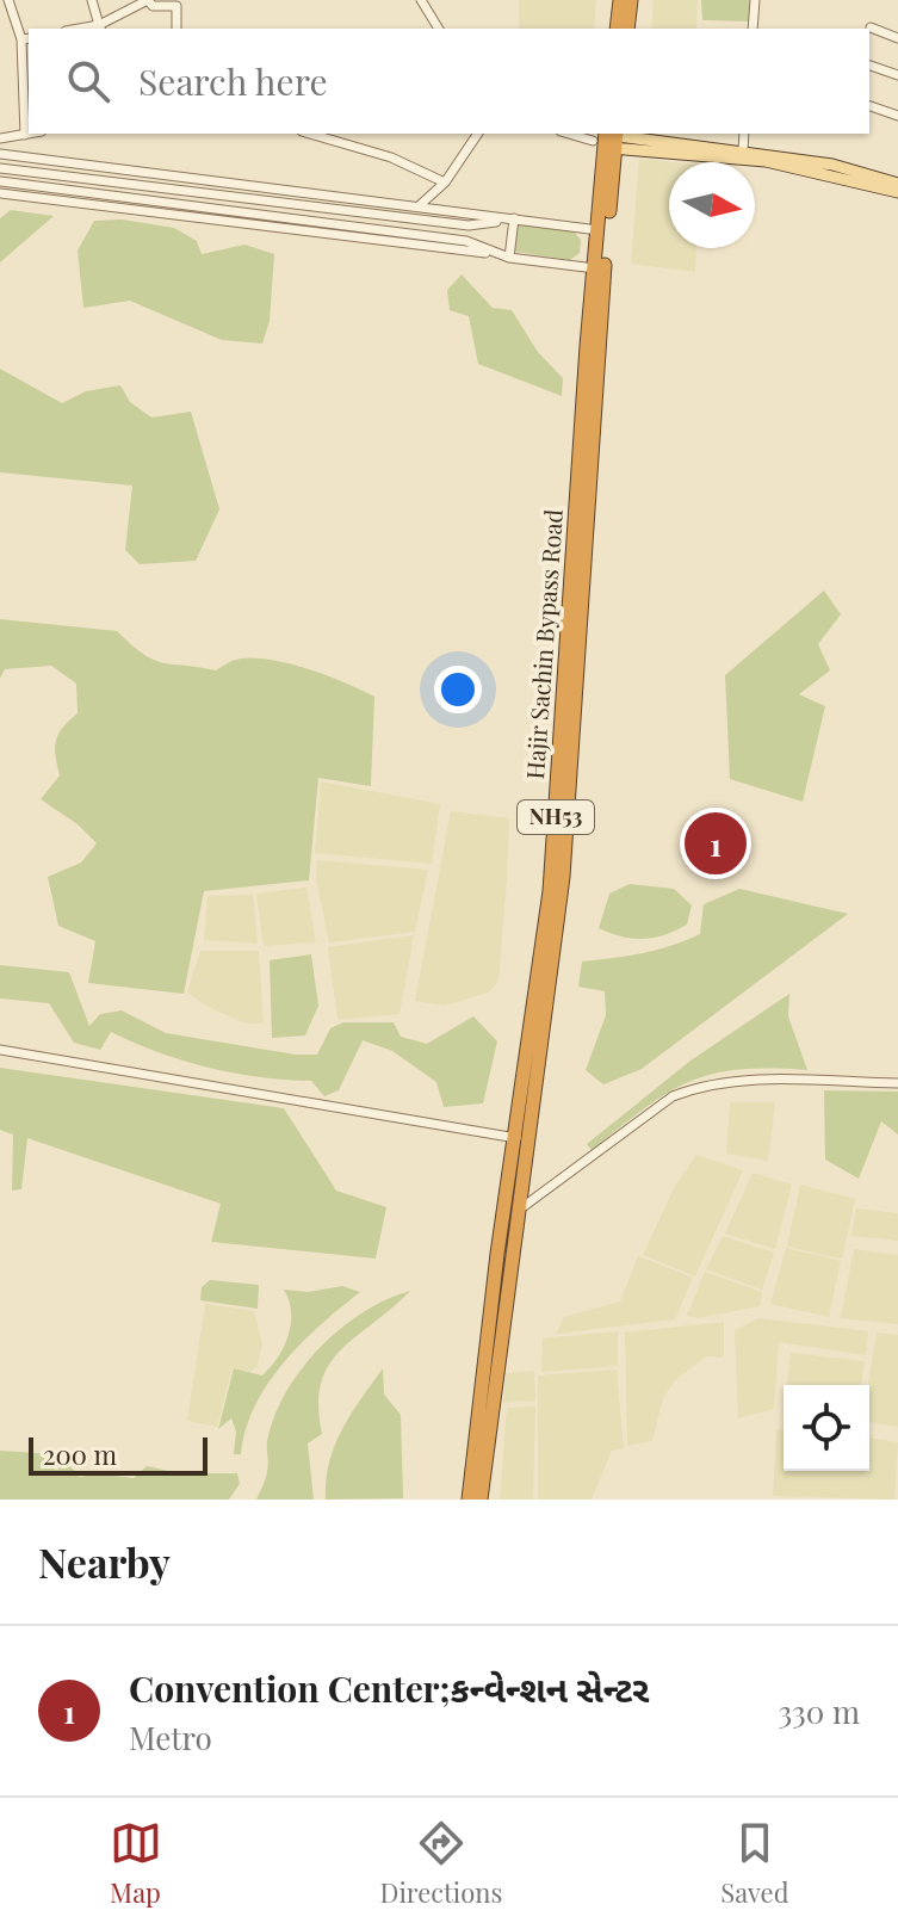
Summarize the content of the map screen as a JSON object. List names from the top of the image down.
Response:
{
  "streets": {
    "highway": ["Hajir Sachin Bypass Road", "NH53"]
  },
  "crossings": [
    ["Hajir Sachin Bypass Road", "NH53"]
  ],
  "scale_bar": "200 m",
  "north": "right",
  "page": {
    "search": "Search here",
    "pins": "1",
    "scale": "200 m",
    "heading": "Nearby",
    "list": [
      {
        "mark": "1",
        "name": "Convention Center;કન્વેન્શન સેન્ટર",
        "note": "Metro",
        "value": "330 m"
      }
    ],
    "nav": ["Map", "Directions", "Saved"]
  }
}
